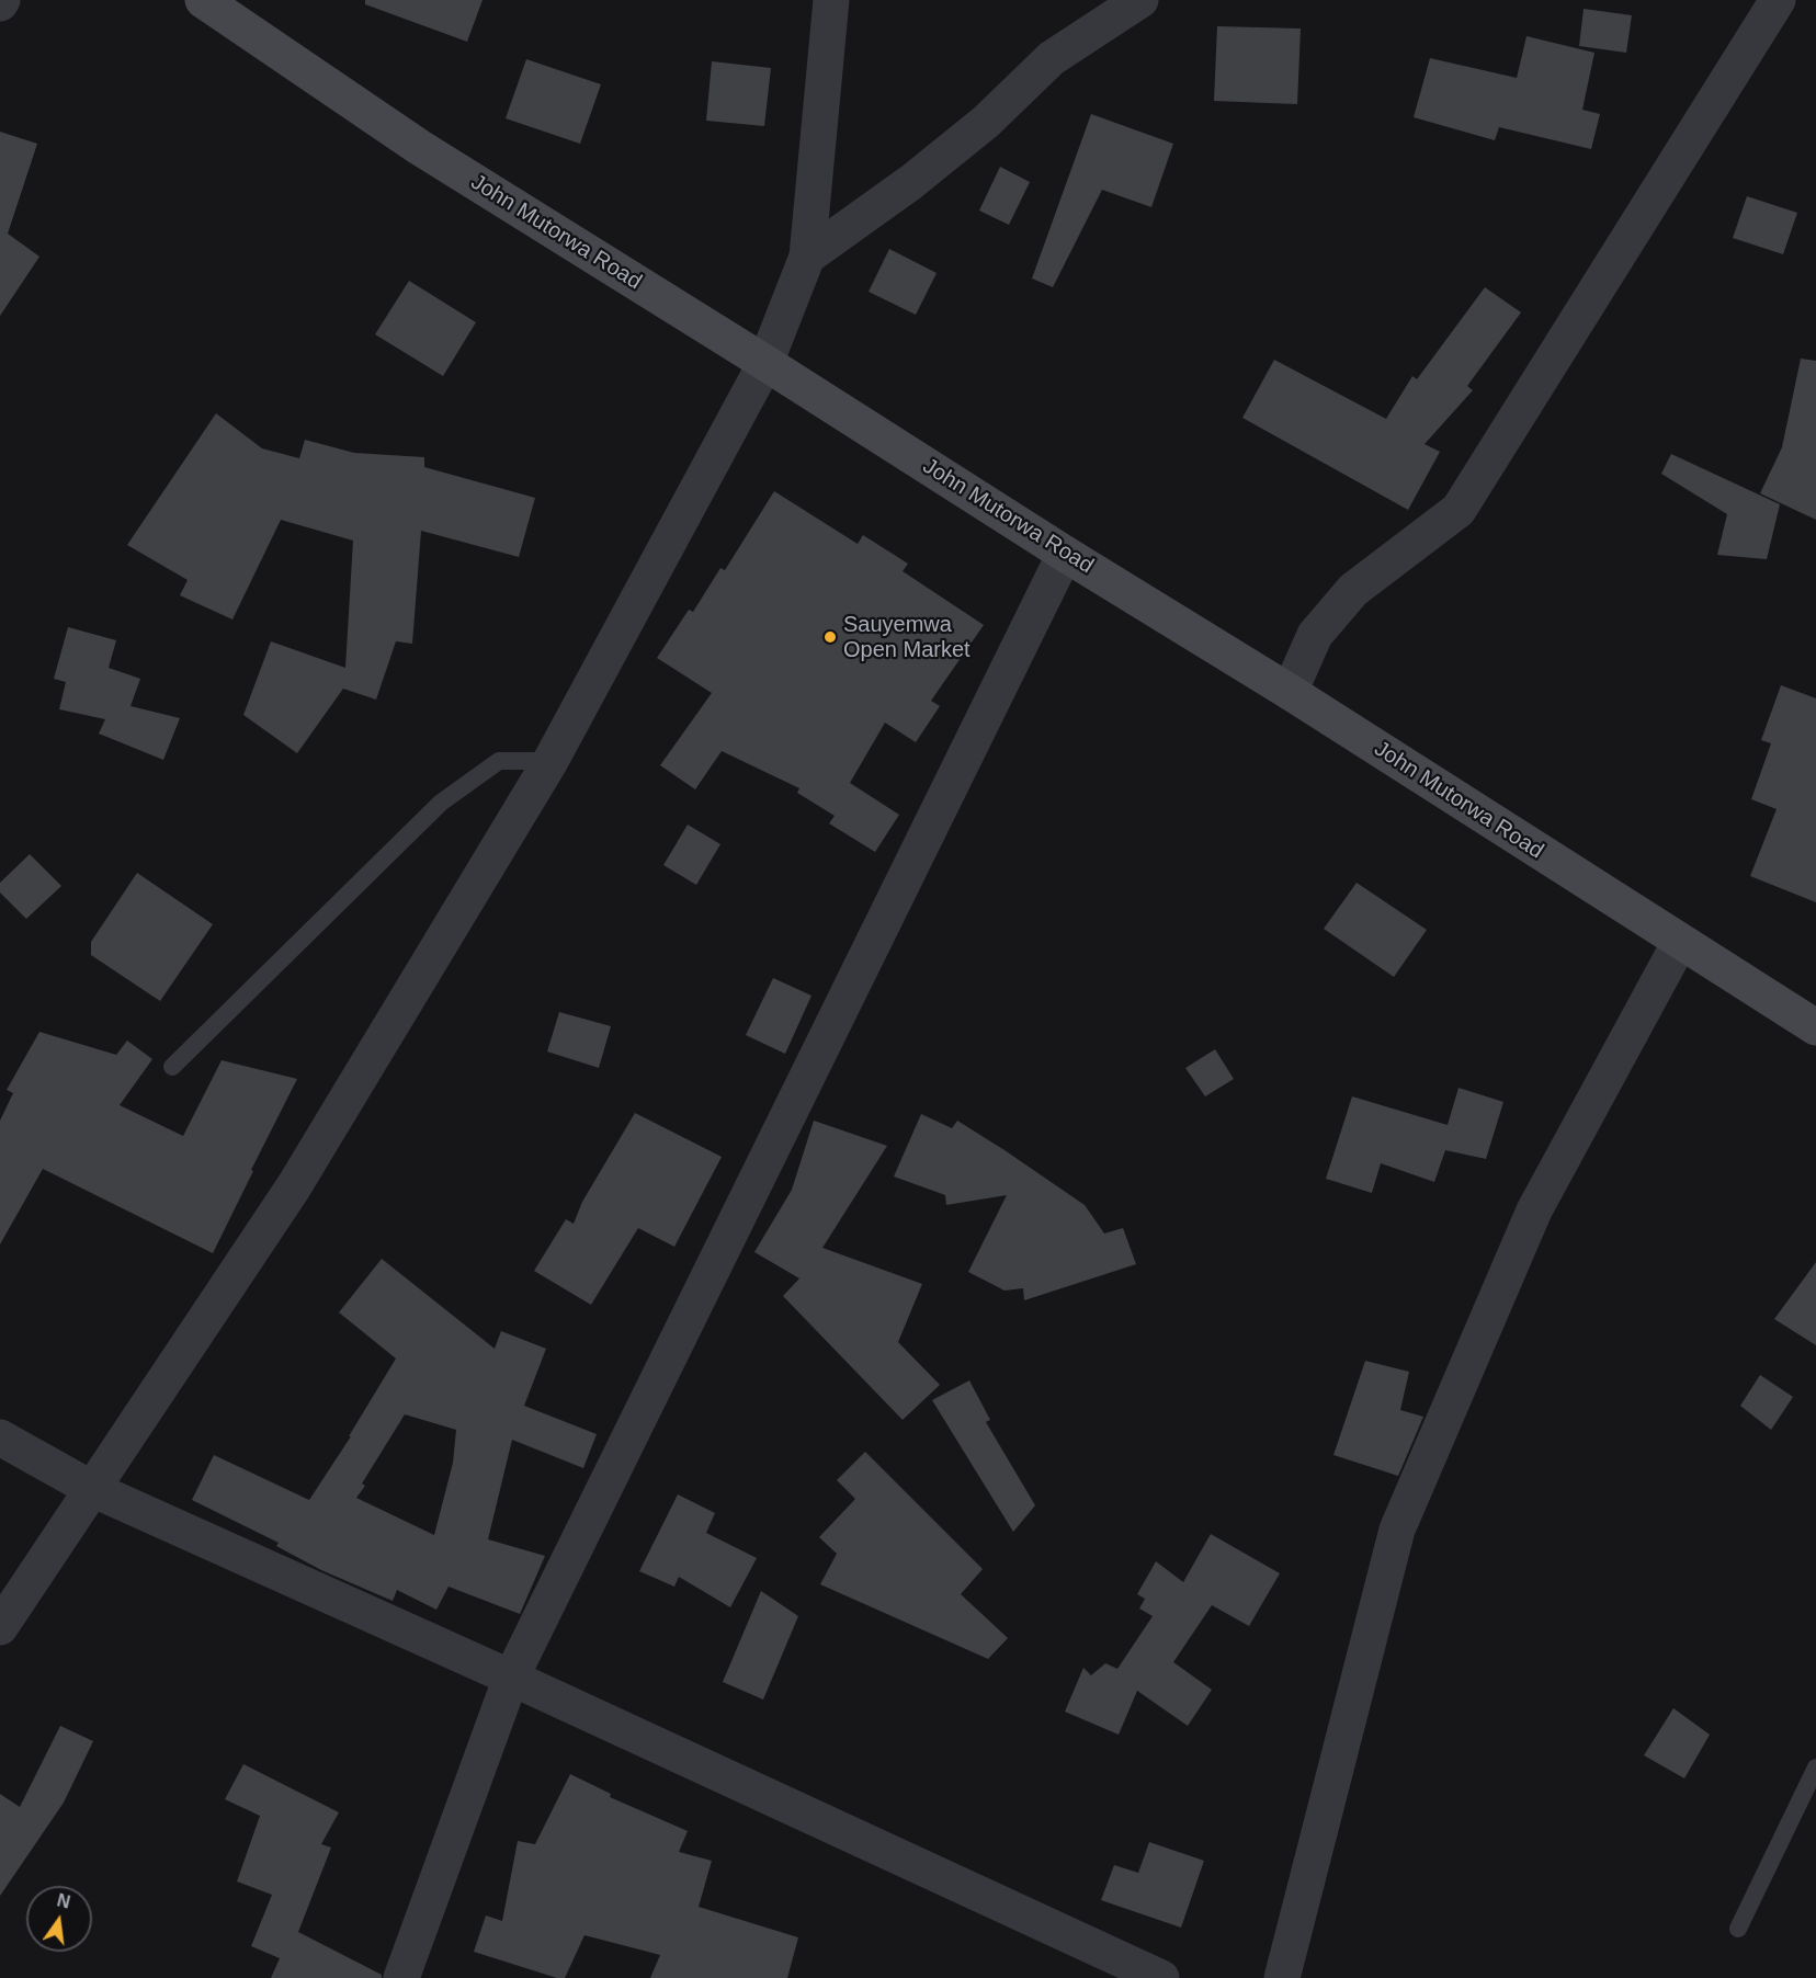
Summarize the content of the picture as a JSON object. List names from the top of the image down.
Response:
{
  "streets": {
    "street": ["John Mutorwa Road"]
  },
  "places": ["Sauyemwa Open Market"],
  "north": "top"
}
